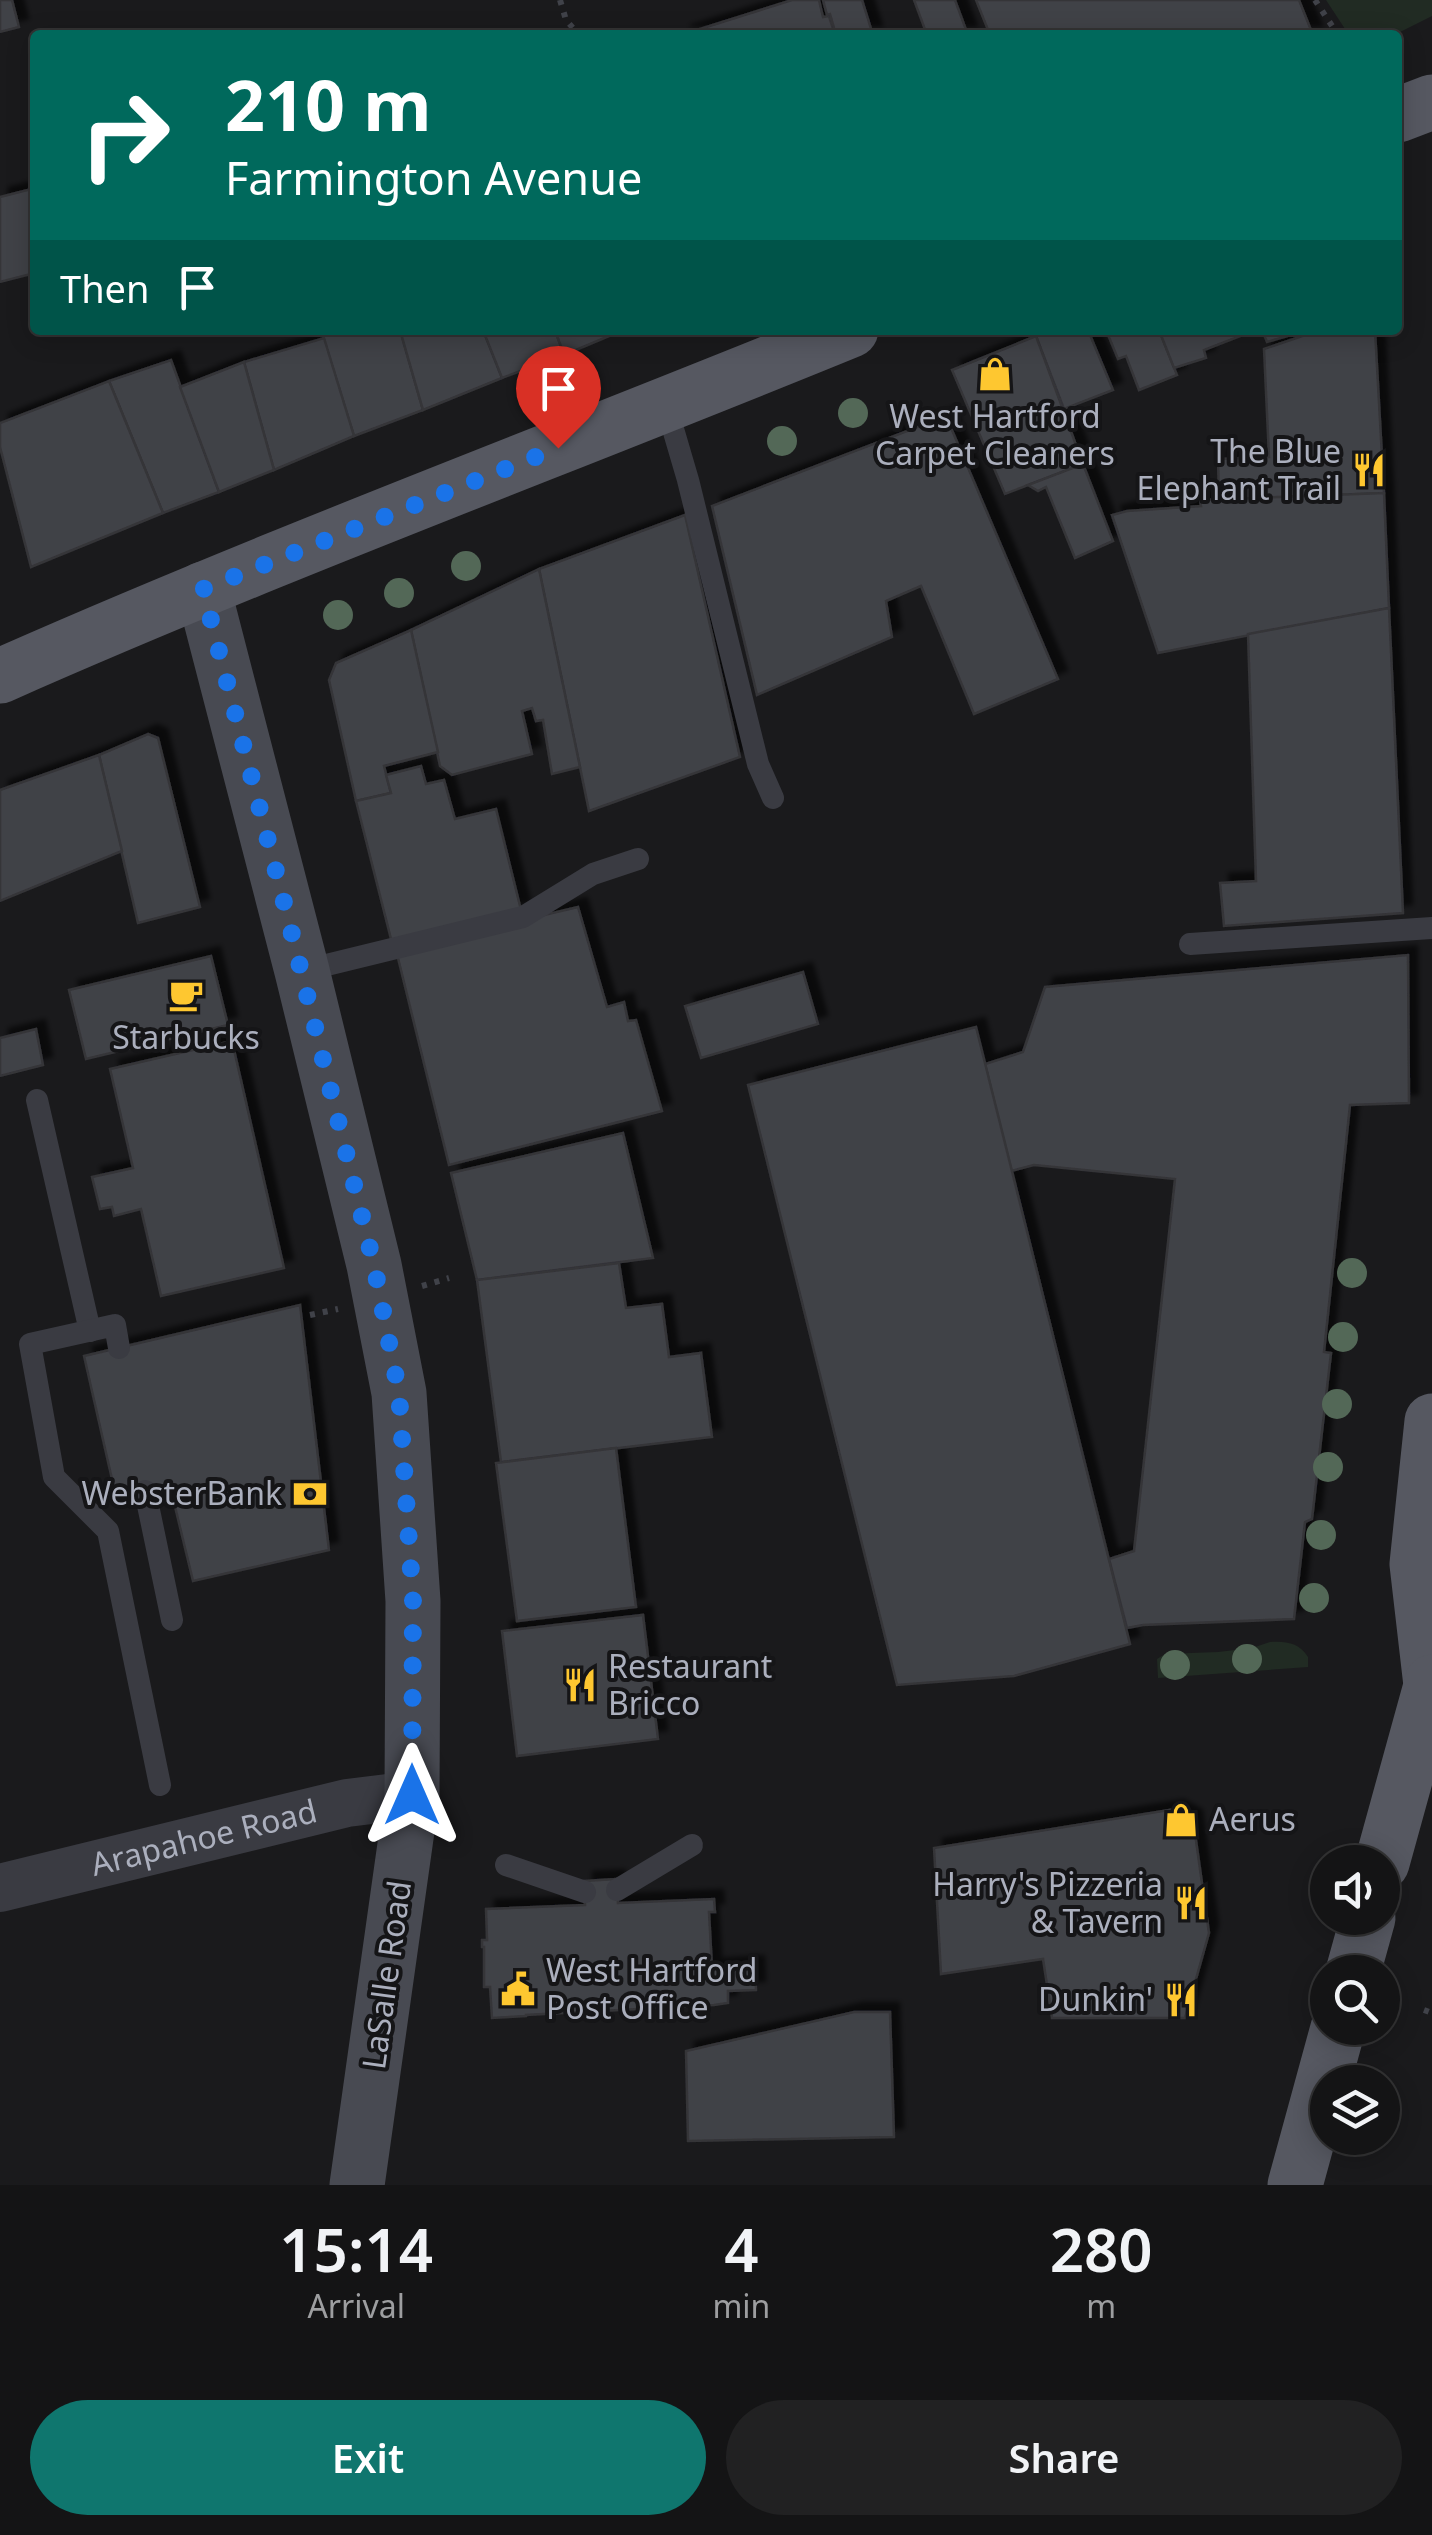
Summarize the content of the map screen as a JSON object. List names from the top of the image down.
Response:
{
  "streets": {
    "street": ["Arapahoe Road", "LaSalle Road"]
  },
  "crossings": [
    ["Arapahoe Road", "LaSalle Road"]
  ],
  "places": {
    "shop": ["West Hartford Carpet Cleaners", "Aerus"],
    "restaurant": [
      "The Blue Elephant Trail",
      "Restaurant Bricco",
      "Harry's Pizzeria & Tavern",
      "Dunkin'"
    ],
    "cafe": ["Starbucks"],
    "bank": ["WebsterBank"],
    "public building": ["West Hartford Post Office"]
  },
  "page": {
    "turn": ["210 m", "Farmington Avenue"],
    "then": "Then",
    "eta": [
      "15:14",
      "Arrival",
      "4",
      "min",
      "280",
      "m"
    ],
    "buttons": ["Exit", "Share"]
  }
}
